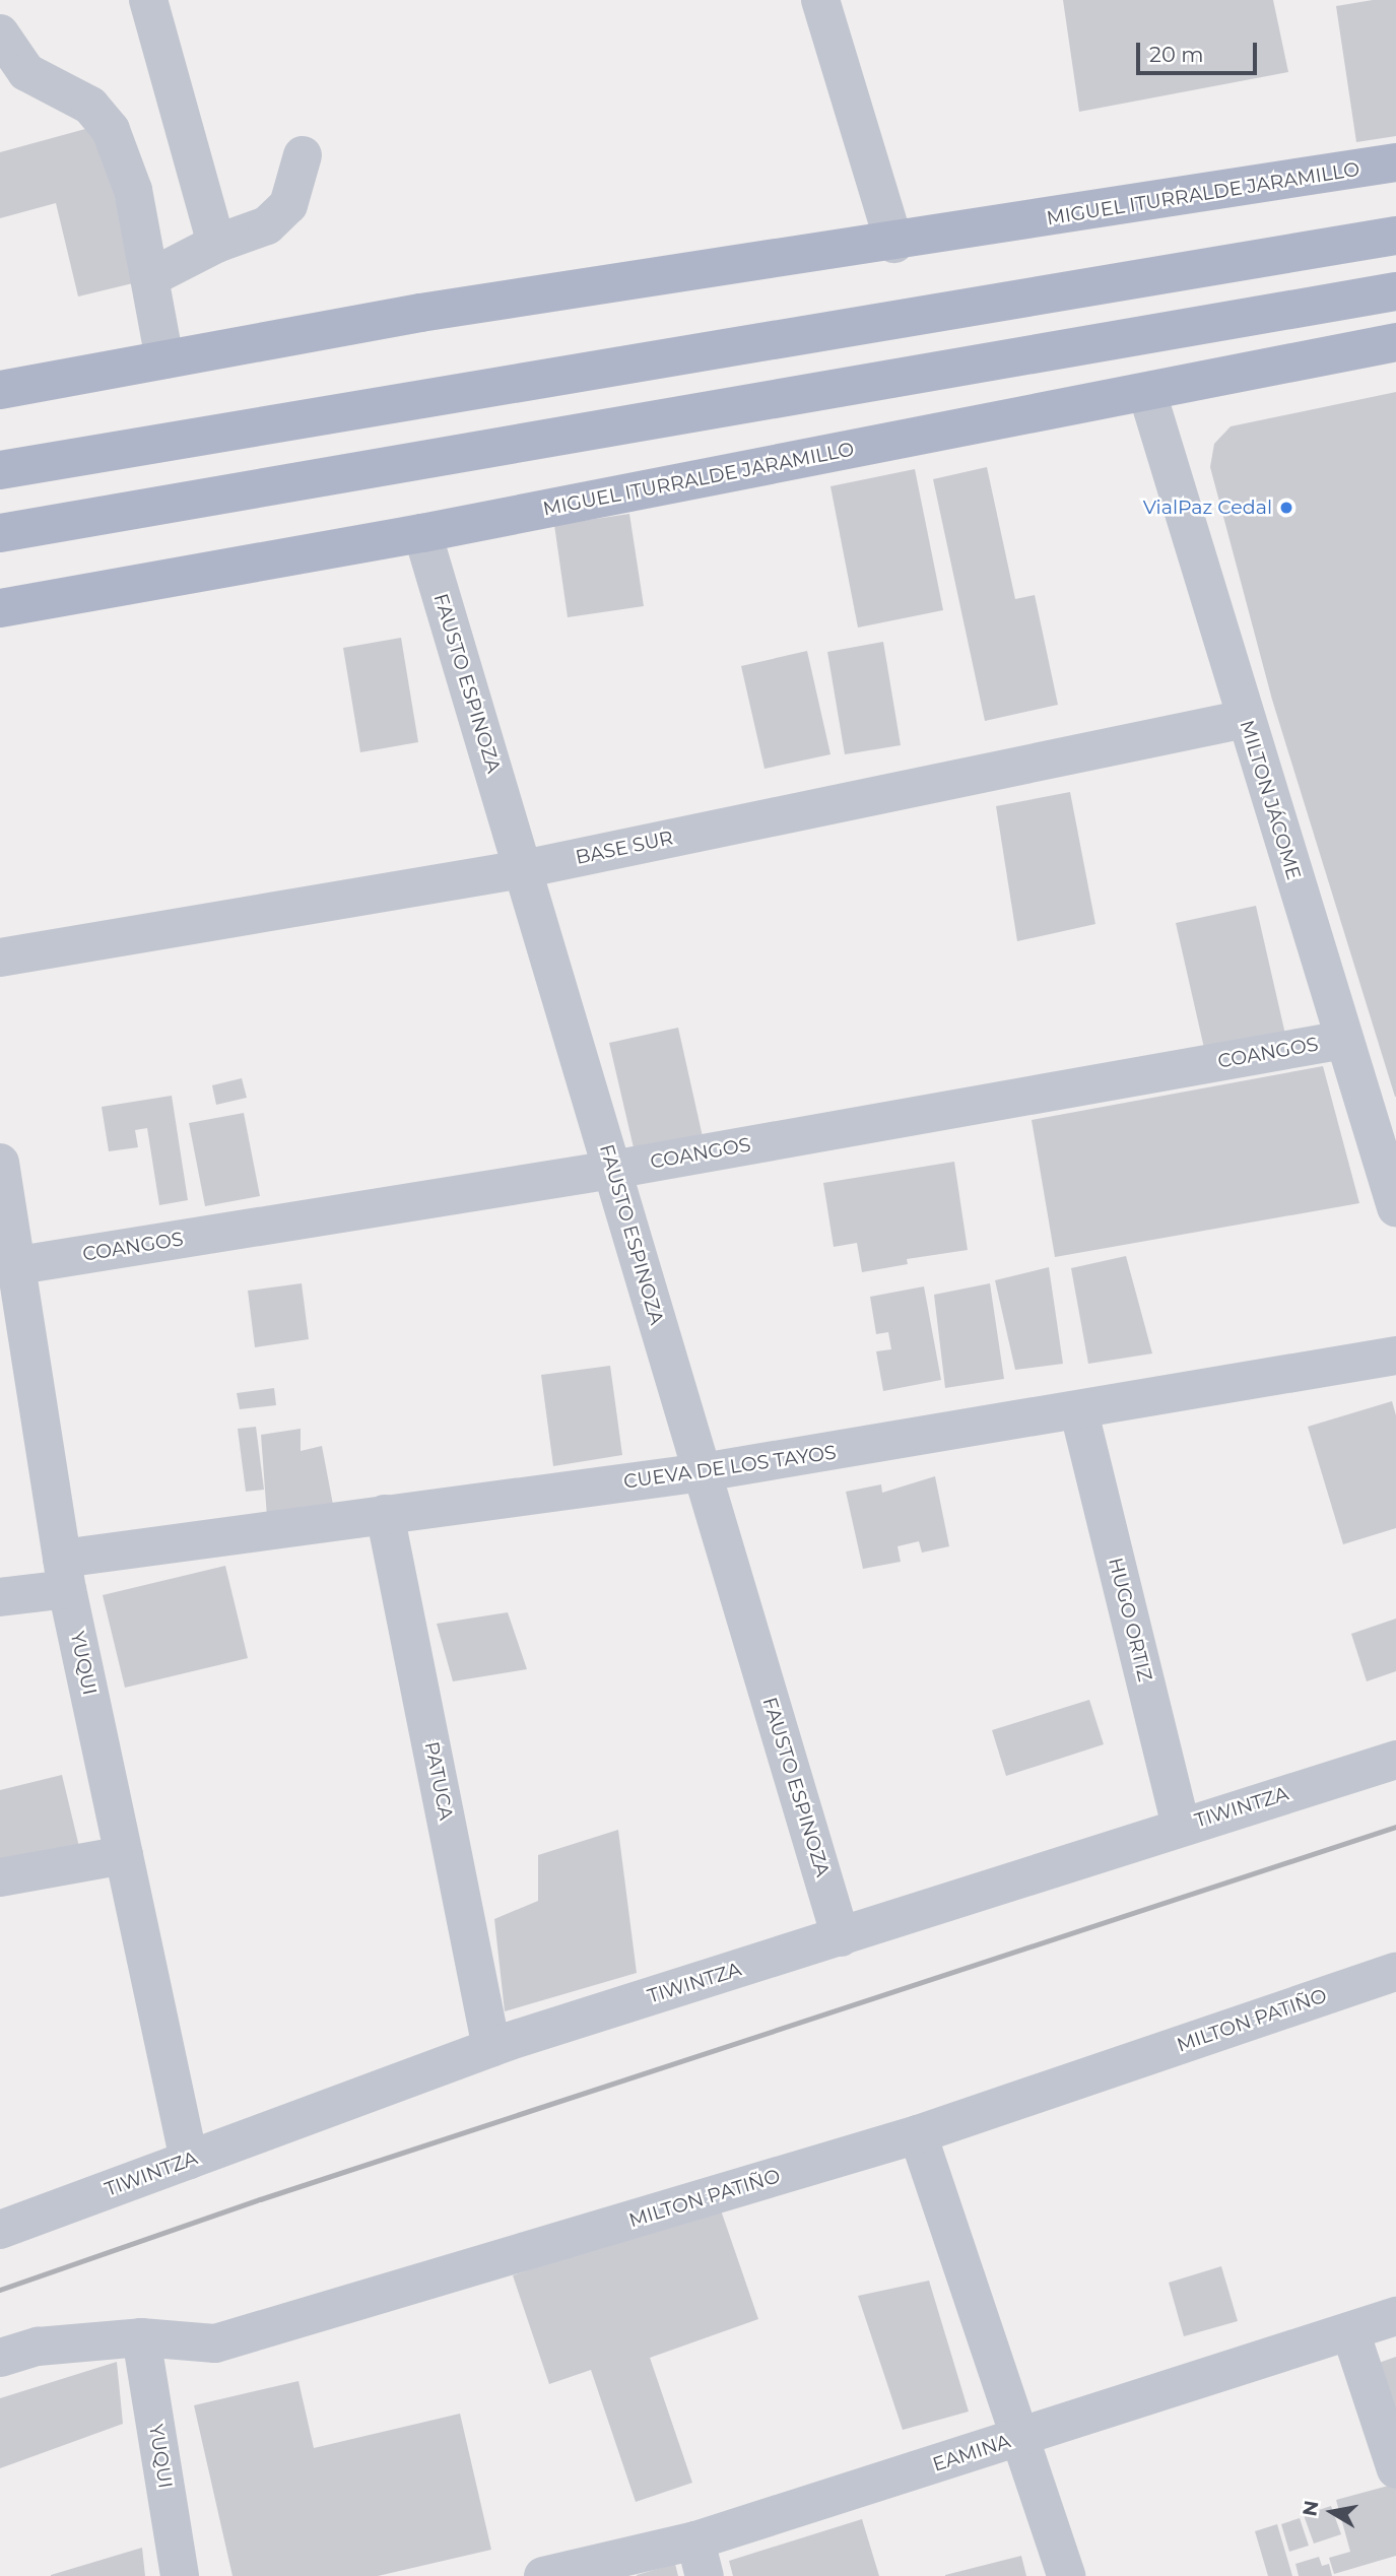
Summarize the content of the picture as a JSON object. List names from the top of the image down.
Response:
{
  "streets": {
    "main road": ["MIGUEL ITURRALDE JARAMILLO"],
    "street": [
      "FAUSTO ESPINOZA",
      "MILTON JÁCOME",
      "BASE SUR",
      "COANGOS",
      "CUEVA DE LOS TAYOS",
      "HUGO ORTIZ",
      "YUQUI",
      "PATUCA",
      "TIWINTZA",
      "MILTON PATIÑO",
      "EAMINA"
    ]
  },
  "crossings": [
    ["MIGUEL ITURRALDE JARAMILLO", "FAUSTO ESPINOZA"],
    ["MIGUEL ITURRALDE JARAMILLO", "MILTON JÁCOME"],
    ["FAUSTO ESPINOZA", "BASE SUR"],
    ["FAUSTO ESPINOZA", "COANGOS"],
    ["FAUSTO ESPINOZA", "CUEVA DE LOS TAYOS"],
    ["FAUSTO ESPINOZA", "TIWINTZA"],
    ["MILTON JÁCOME", "BASE SUR"],
    ["MILTON JÁCOME", "COANGOS"],
    ["COANGOS", "YUQUI"],
    ["CUEVA DE LOS TAYOS", "HUGO ORTIZ"],
    ["CUEVA DE LOS TAYOS", "YUQUI"],
    ["CUEVA DE LOS TAYOS", "PATUCA"],
    ["HUGO ORTIZ", "TIWINTZA"],
    ["YUQUI", "TIWINTZA"],
    ["YUQUI", "MILTON PATIÑO"],
    ["PATUCA", "TIWINTZA"]
  ],
  "places": ["VialPaz Cedal"],
  "scale_bar": "20 m",
  "north": "left"
}
